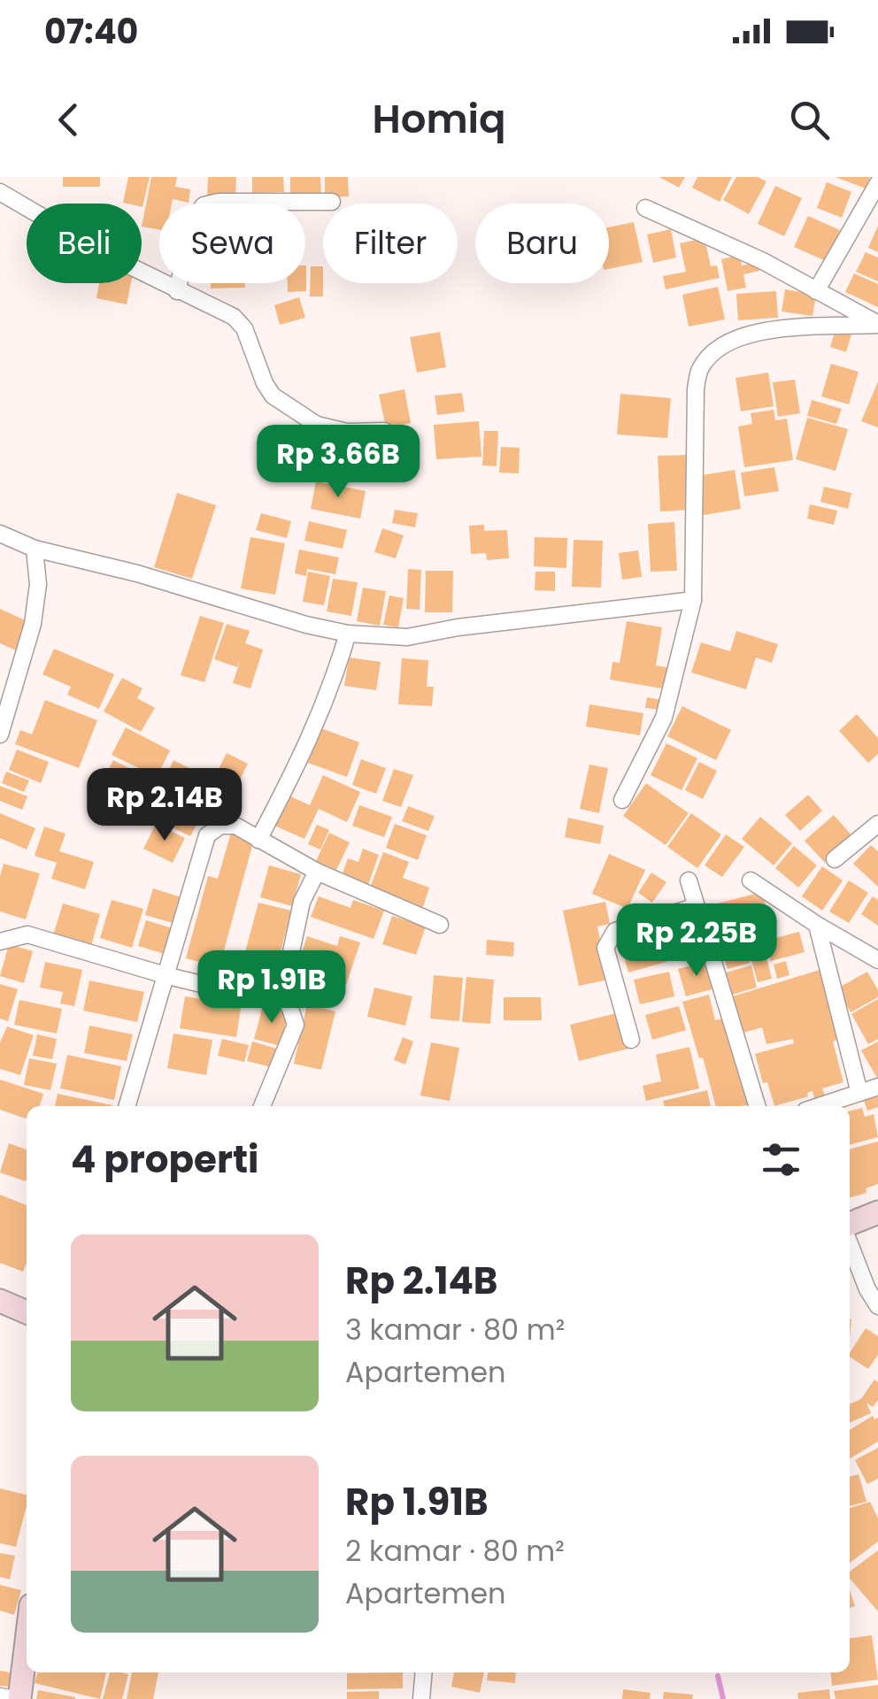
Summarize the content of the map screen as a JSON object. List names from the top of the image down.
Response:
{
  "page": {
    "status": "07:40",
    "header": "Homiq",
    "chip": [
      "Beli",
      "Sewa",
      "Filter",
      "Baru"
    ],
    "price": [
      "Rp 3.66B",
      "Rp 2.14B",
      "Rp 2.25B",
      "Rp 1.91B"
    ],
    "heading": "4 properti",
    "list": [
      {
        "name": "Rp 2.14B",
        "note": "3 kamar · 80 m² · Apartemen"
      },
      {
        "name": "Rp 1.91B",
        "note": "2 kamar · 80 m² · Apartemen"
      }
    ]
  }
}
